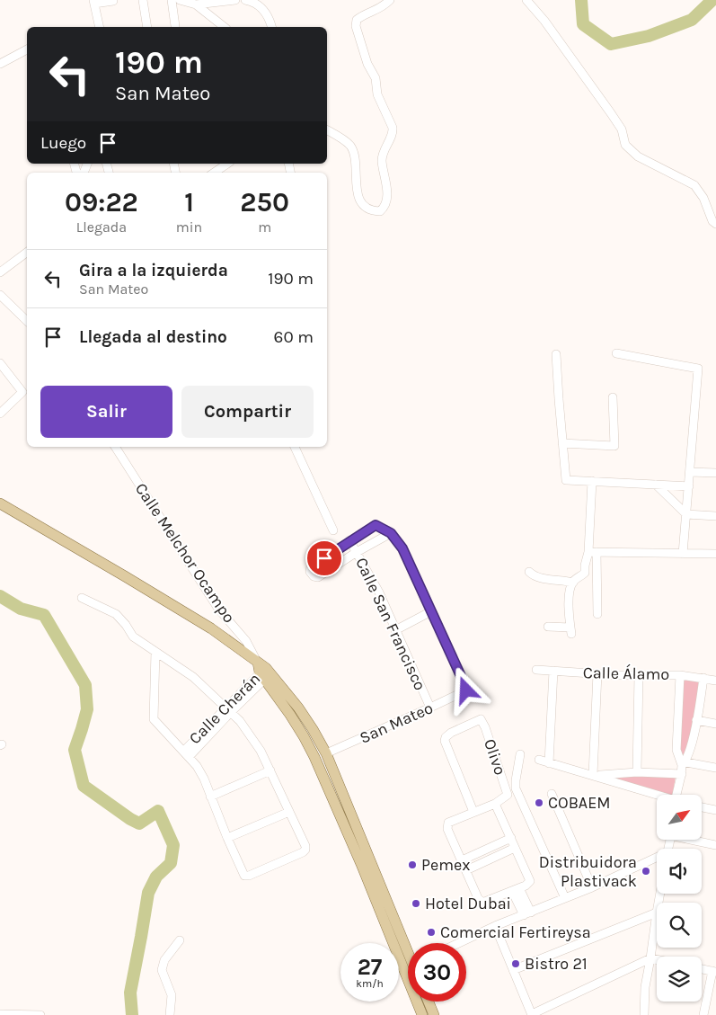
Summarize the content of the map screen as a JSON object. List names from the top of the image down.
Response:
{
  "streets": {
    "street": [
      "Calle Melchor Ocampo",
      "Calle San Francisco",
      "Calle Álamo",
      "Calle Cherán",
      "San Mateo",
      "Olivo"
    ]
  },
  "crossings": [
    ["Calle Melchor Ocampo", "Calle Cherán"],
    ["Calle San Francisco", "San Mateo"]
  ],
  "places": [
    "COBAEM",
    "Pemex",
    "Distribuidora Plastivack",
    "Hotel Dubai",
    "Comercial Fertireysa",
    "Bistro 21"
  ],
  "north": "top right",
  "page": {
    "turn": ["190 m", "San Mateo"],
    "then": "Luego",
    "eta": [
      "09:22",
      "Llegada",
      "1",
      "min",
      "250",
      "m"
    ],
    "list": [
      {
        "name": "Gira a la izquierda",
        "note": "San Mateo",
        "value": "190 m"
      },
      {
        "name": "Llegada al destino",
        "value": "60 m"
      }
    ],
    "buttons": ["Salir", "Compartir"],
    "speed": "27 km/h",
    "limit": "30"
  }
}
